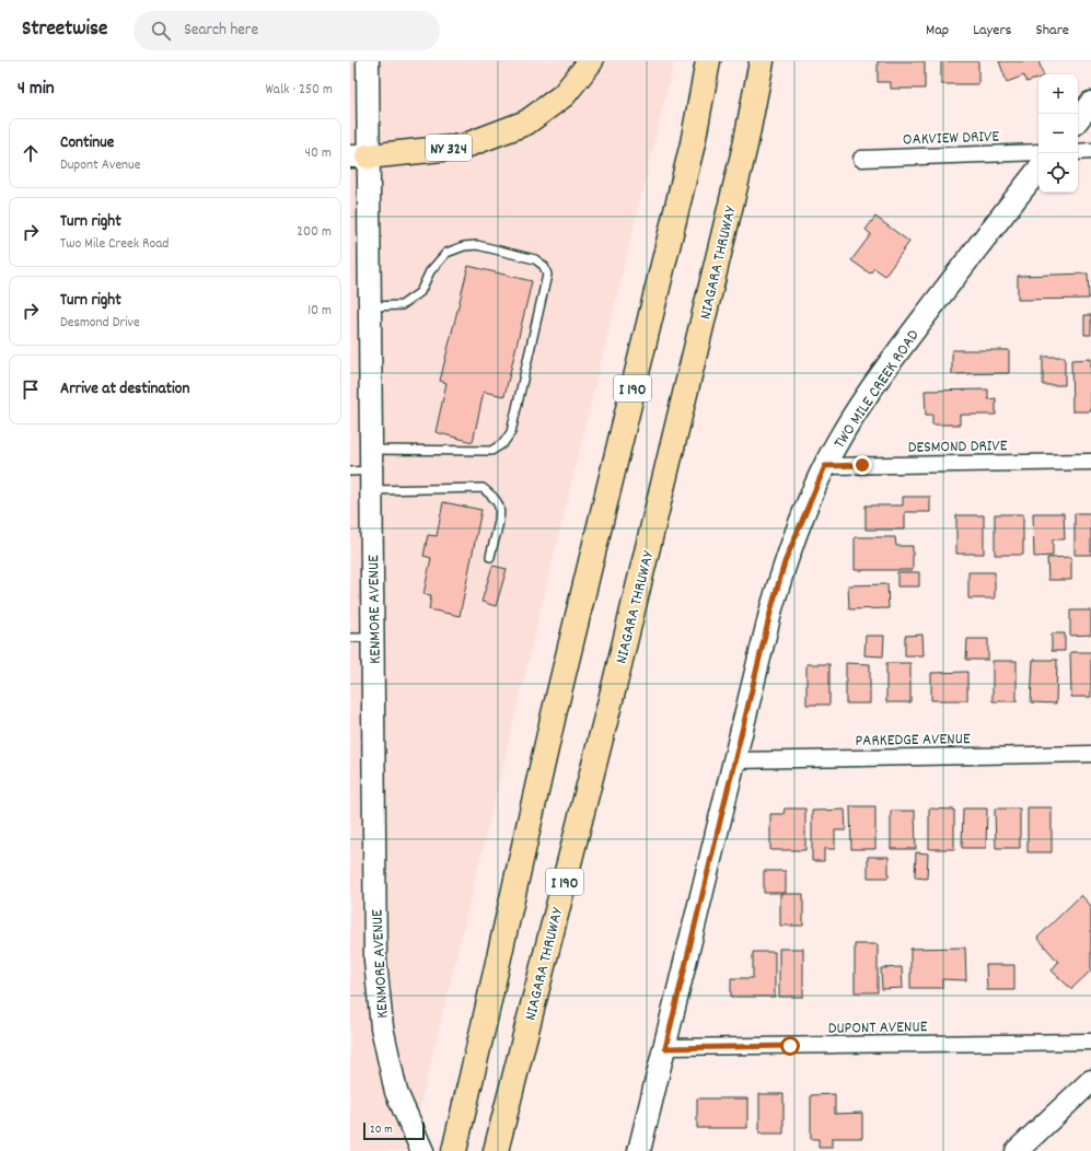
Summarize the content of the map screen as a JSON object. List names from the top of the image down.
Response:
{
  "streets": {
    "highway": ["NY 324", "NIAGARA THRUWAY", "I 190"],
    "street": [
      "OAKVIEW DRIVE",
      "TWO MILE CREEK ROAD",
      "DESMOND DRIVE",
      "KENMORE AVENUE",
      "PARKEDGE AVENUE",
      "DUPONT AVENUE"
    ]
  },
  "crossings": [
    ["NY 324", "KENMORE AVENUE"],
    ["TWO MILE CREEK ROAD", "DESMOND DRIVE"],
    ["TWO MILE CREEK ROAD", "PARKEDGE AVENUE"],
    ["TWO MILE CREEK ROAD", "DUPONT AVENUE"]
  ],
  "scale_bar": "20 m",
  "page": {
    "header": "Streetwise",
    "search": "Search here",
    "nav": ["Map", "Layers", "Share"],
    "heading": ["4 min", "Walk · 250 m"],
    "map_buttons": ["+", "−"],
    "list": [
      ["Continue", "Dupont Avenue", "40 m"],
      ["Turn right", "Two Mile Creek Road", "200 m"],
      ["Turn right", "Desmond Drive", "10 m"],
      "Arrive at destination"
    ],
    "scale": "20 m"
  }
}
